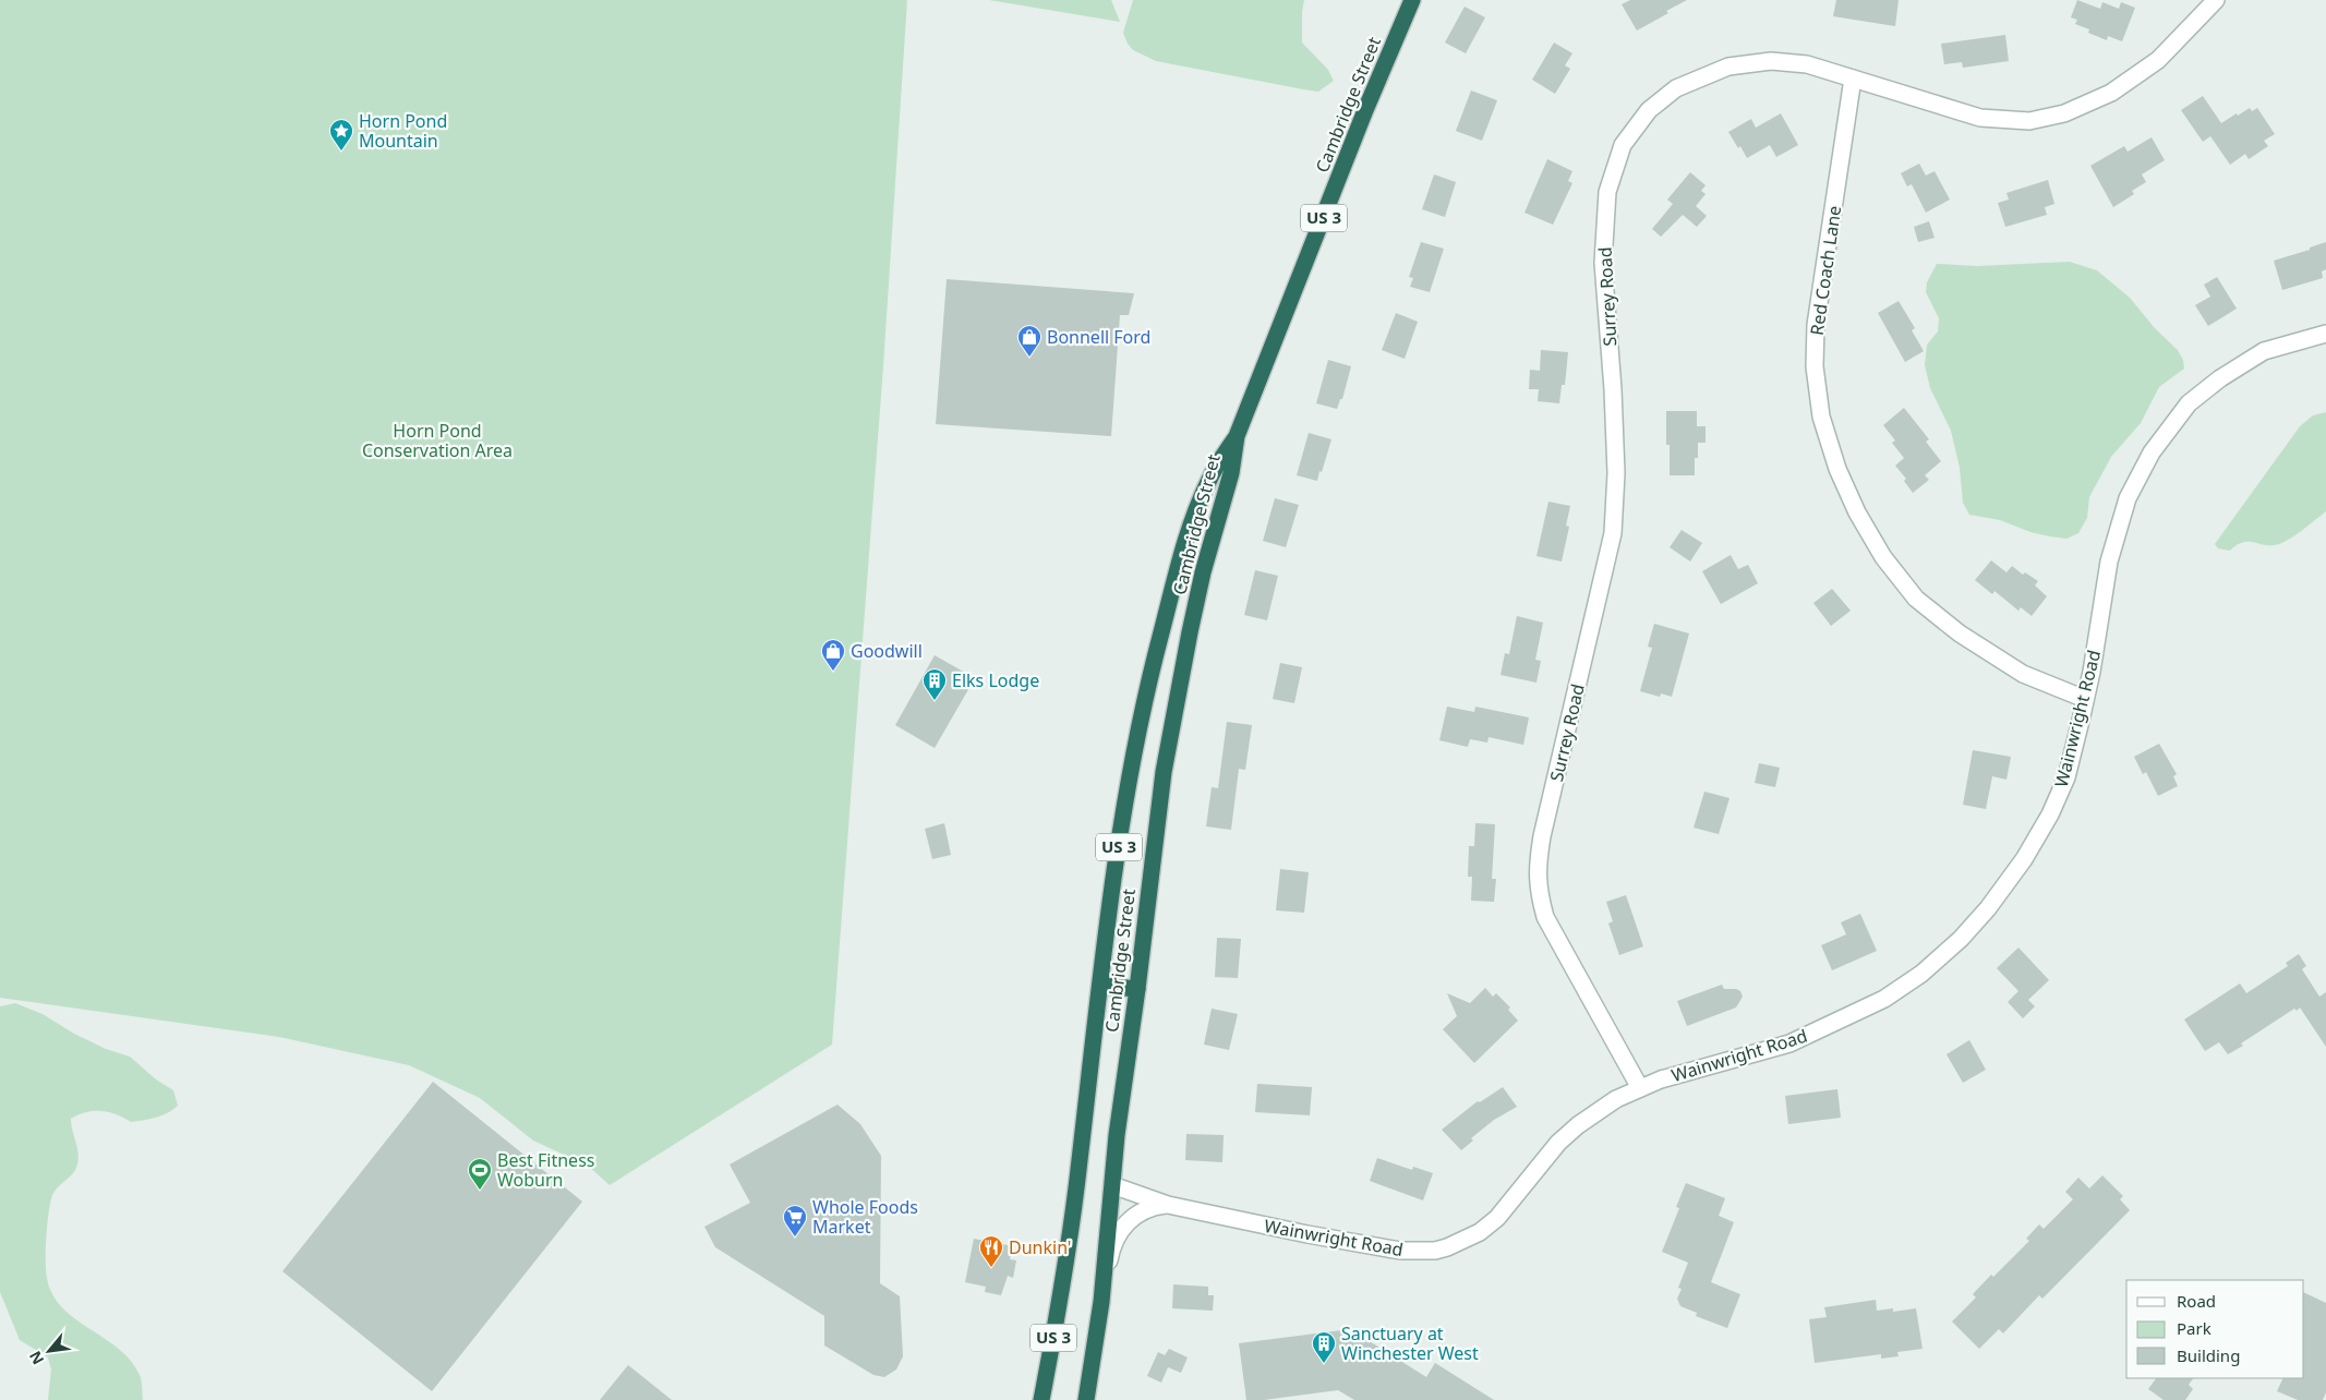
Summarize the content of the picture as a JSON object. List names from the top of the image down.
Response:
{
  "streets": {
    "highway": ["Cambridge Street", "US 3"],
    "street": ["Red Coach Lane", "Surrey Road", "Wainwright Road"]
  },
  "crossings": [
    ["Cambridge Street", "US 3"],
    ["Cambridge Street", "Wainwright Road"],
    ["US 3", "Wainwright Road"],
    ["Red Coach Lane", "Surrey Road"],
    ["Red Coach Lane", "Wainwright Road"],
    ["Surrey Road", "Wainwright Road"]
  ],
  "parks": ["Horn Pond Conservation Area"],
  "places": {
    "place": ["Horn Pond Mountain"],
    "shop": ["Bonnell Ford", "Goodwill"],
    "building": ["Elks Lodge", "Sanctuary at Winchester West"],
    "sports": ["Best Fitness Woburn"],
    "supermarket": ["Whole Foods Market"],
    "restaurant": ["Dunkin'"]
  },
  "legend": ["Road", "Park", "Building"],
  "north": "bottom left"
}
